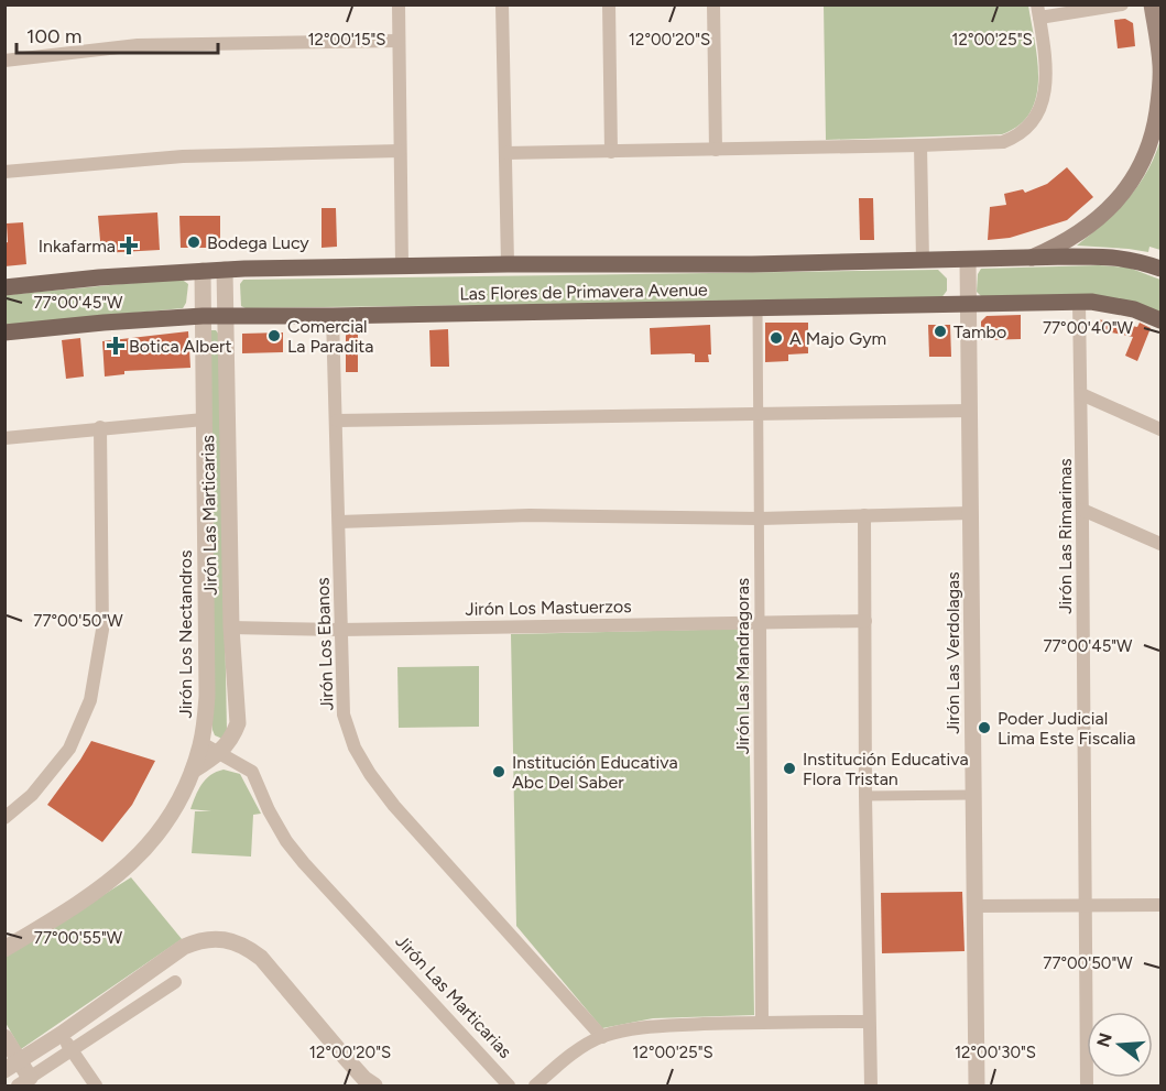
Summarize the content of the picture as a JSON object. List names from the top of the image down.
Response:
{
  "streets": {
    "main road": ["Las Flores de Primavera Avenue"],
    "street": [
      "Jirón Las Marticarias",
      "Jirón Las Rimarimas",
      "Jirón Los Mastuerzos",
      "Jirón Los Nectandros",
      "Jirón Los Ebanos",
      "Jirón Las Verdolagas",
      "Jirón Las Mandragoras"
    ]
  },
  "crossings": [
    ["Las Flores de Primavera Avenue", "Jirón Las Marticarias"],
    ["Las Flores de Primavera Avenue", "Jirón Las Rimarimas"],
    ["Las Flores de Primavera Avenue", "Jirón Los Nectandros"],
    ["Las Flores de Primavera Avenue", "Jirón Los Ebanos"],
    ["Las Flores de Primavera Avenue", "Jirón Las Verdolagas"],
    ["Las Flores de Primavera Avenue", "Jirón Las Mandragoras"],
    ["Jirón Las Marticarias", "Jirón Los Mastuerzos"],
    ["Jirón Las Marticarias", "Jirón Los Nectandros"],
    ["Jirón Los Mastuerzos", "Jirón Los Ebanos"],
    ["Jirón Los Mastuerzos", "Jirón Las Mandragoras"]
  ],
  "places": {
    "other": [
      "Bodega Lucy",
      "Tambo",
      "Comercial La Paradita",
      "A Majo Gym",
      "Poder Judicial Lima Este Fiscalia",
      "Institución Educativa Flora Tristan",
      "Institución Educativa Abc Del Saber"
    ],
    "health": ["Inkafarma", "Botica Albert"]
  },
  "scale_bar": "100 m",
  "north": "left",
  "coordinates": [
    "12°00'15\"S",
    "12°00'20\"S",
    "12°00'25\"S",
    "77°00'45\"W",
    "77°00'40\"W",
    "77°00'50\"W",
    "77°00'55\"W",
    "12°00'30\"S"
  ]
}
